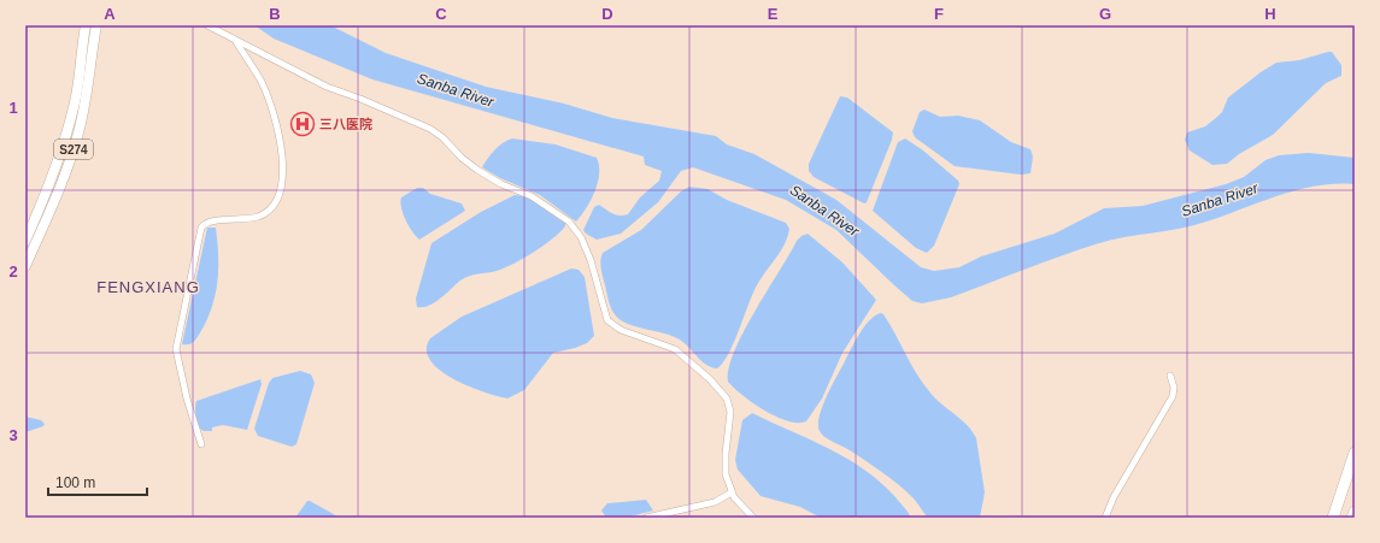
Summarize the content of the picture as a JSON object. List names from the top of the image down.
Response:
{
  "streets": {
    "main road": ["S274"]
  },
  "districts": ["FENGXIANG"],
  "water": ["Sanba River"],
  "places": {
    "hospital": ["三八医院"]
  },
  "scale_bar": "100 m",
  "grid": {
    "columns": [
      "A",
      "B",
      "C",
      "D",
      "E",
      "F",
      "G",
      "H"
    ],
    "rows": ["1", "2", "3"]
  }
}
